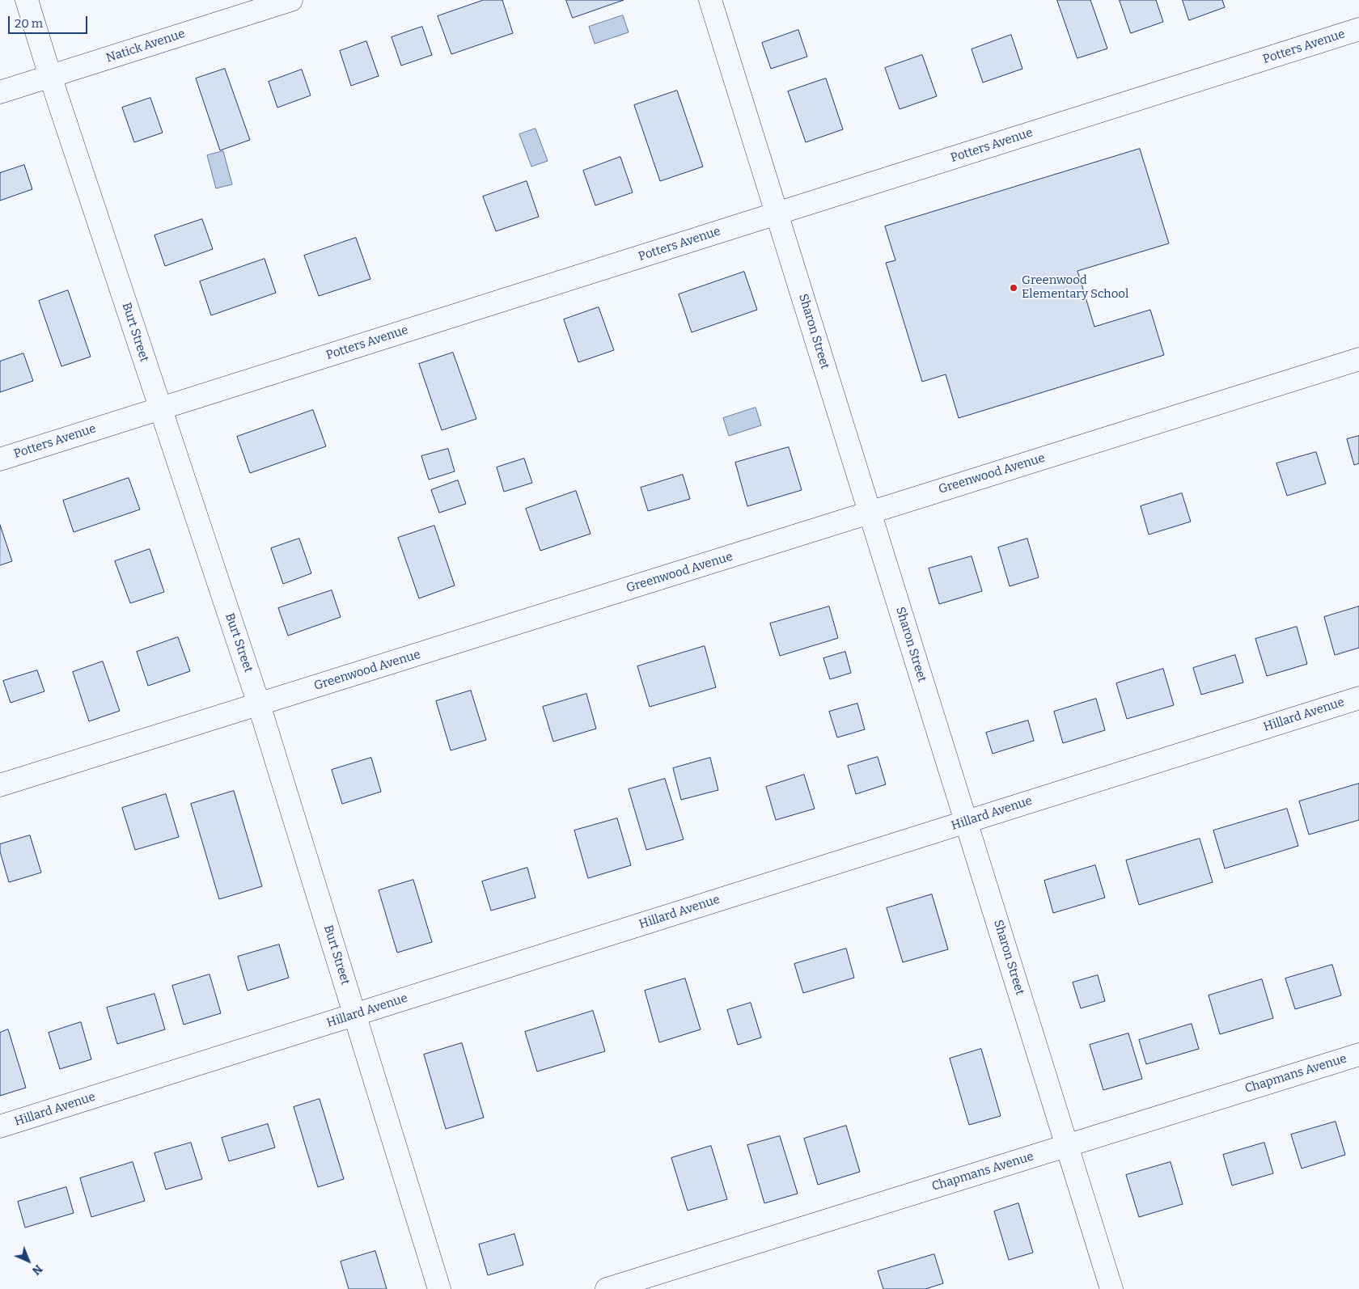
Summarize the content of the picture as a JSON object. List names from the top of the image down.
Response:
{
  "streets": {
    "street": [
      "Natick Avenue",
      "Potters Avenue",
      "Sharon Street",
      "Burt Street",
      "Greenwood Avenue",
      "Hillard Avenue",
      "Chapmans Avenue"
    ]
  },
  "crossings": [
    ["Natick Avenue", "Burt Street"],
    ["Potters Avenue", "Sharon Street"],
    ["Potters Avenue", "Burt Street"],
    ["Sharon Street", "Greenwood Avenue"],
    ["Sharon Street", "Hillard Avenue"],
    ["Sharon Street", "Chapmans Avenue"],
    ["Burt Street", "Greenwood Avenue"],
    ["Burt Street", "Hillard Avenue"]
  ],
  "places": ["Greenwood Elementary School"],
  "scale_bar": "20 m",
  "north": "bottom right"
}
